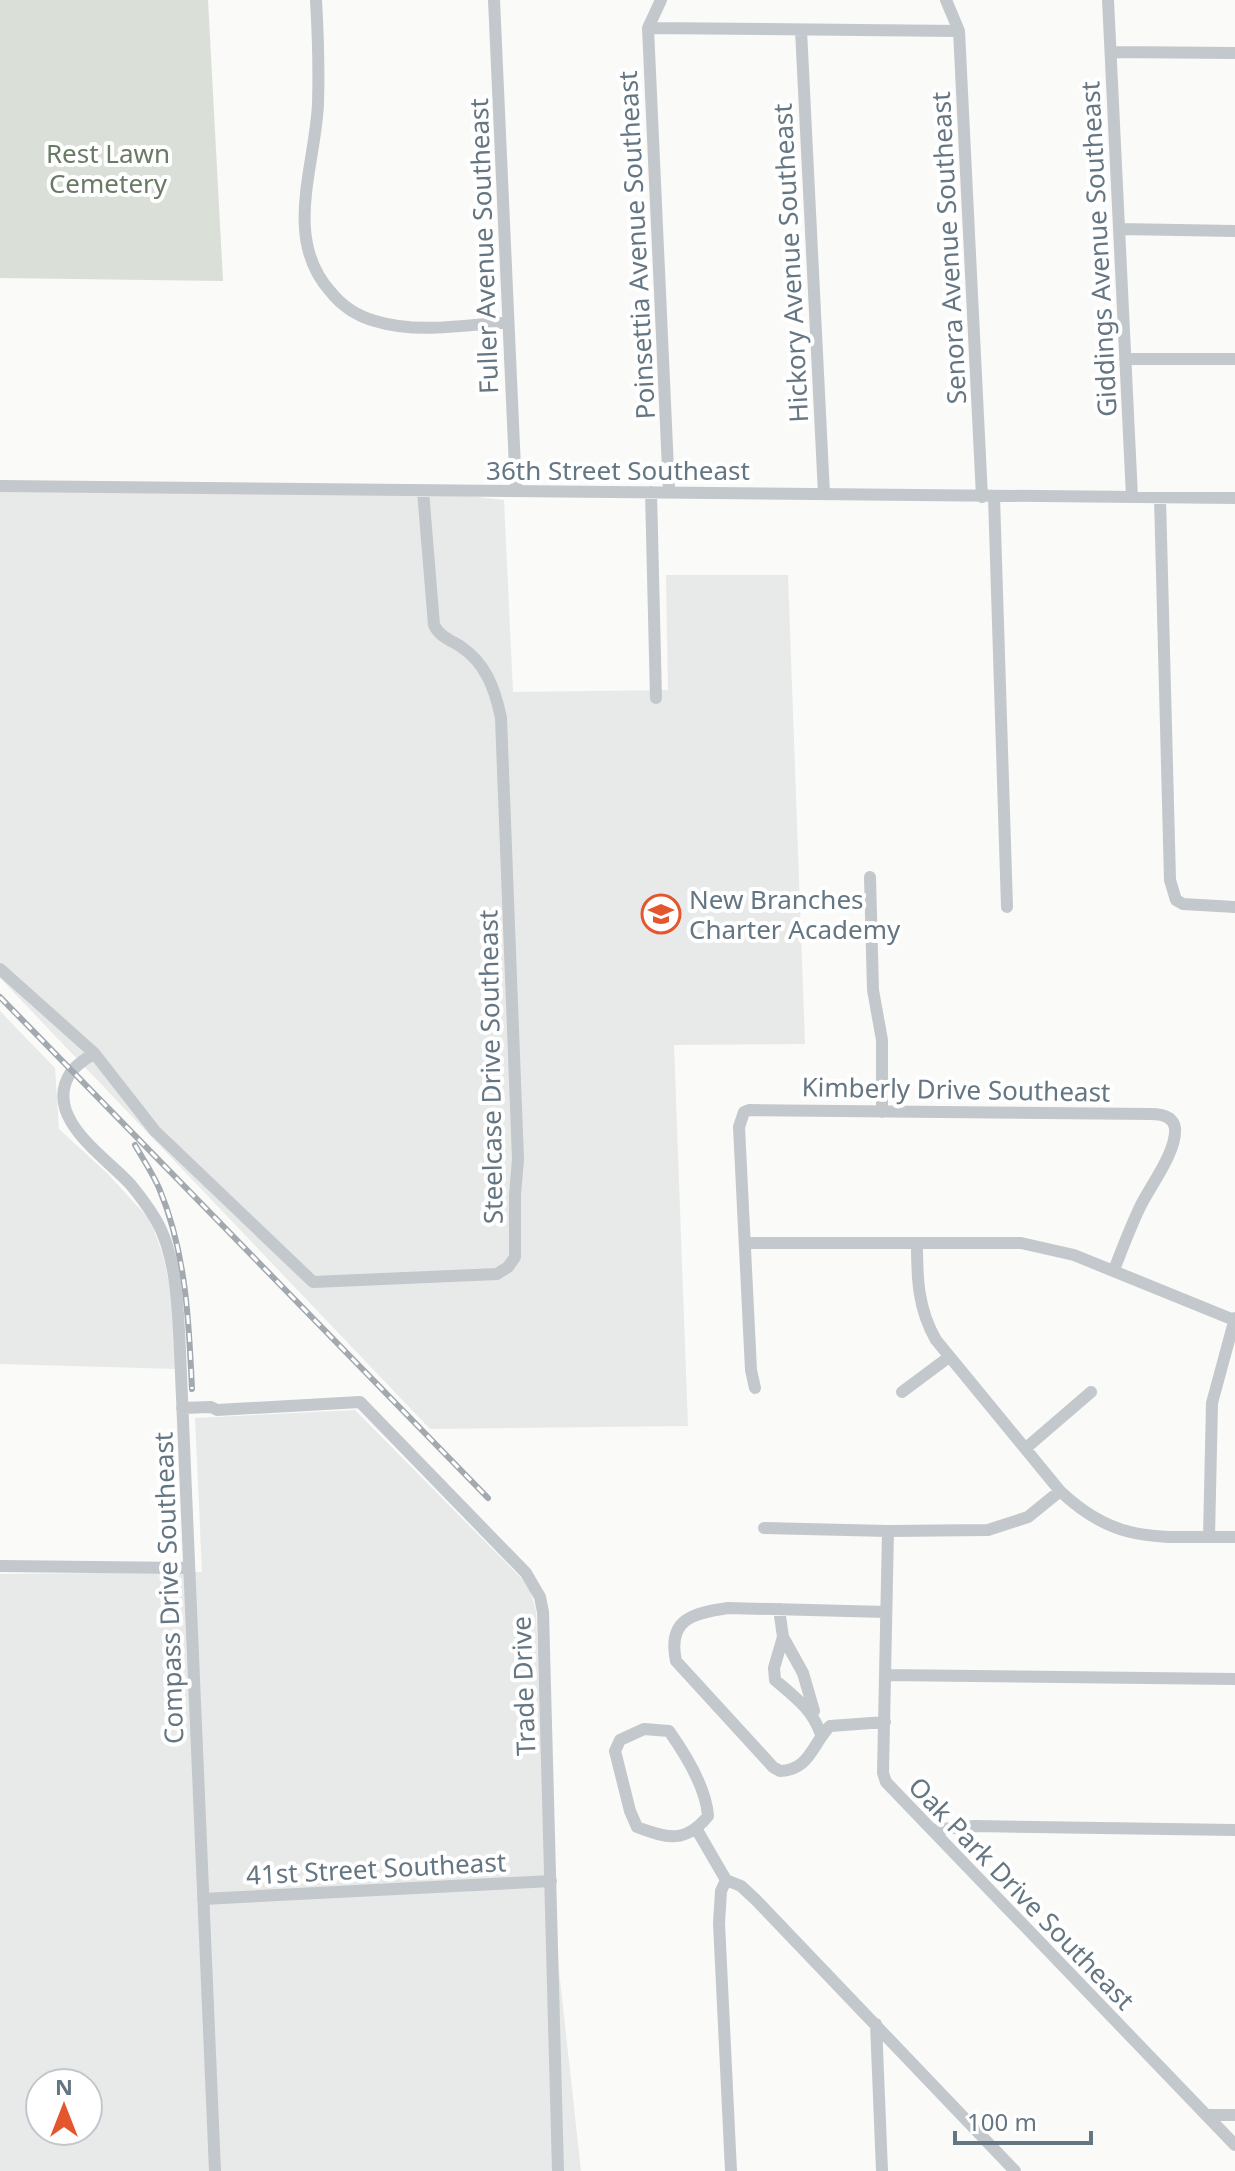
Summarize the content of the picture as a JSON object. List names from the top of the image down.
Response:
{
  "streets": {
    "street": [
      "Poinsettia Avenue Southeast",
      "Fuller Avenue Southeast",
      "Senora Avenue Southeast",
      "Giddings Avenue Southeast",
      "Hickory Avenue Southeast",
      "36th Street Southeast",
      "Steelcase Drive Southeast",
      "Kimberly Drive Southeast",
      "Compass Drive Southeast",
      "Trade Drive",
      "41st Street Southeast",
      "Oak Park Drive Southeast"
    ]
  },
  "crossings": [
    ["Poinsettia Avenue Southeast", "36th Street Southeast"],
    ["Fuller Avenue Southeast", "36th Street Southeast"],
    ["Senora Avenue Southeast", "36th Street Southeast"],
    ["Giddings Avenue Southeast", "36th Street Southeast"],
    ["Hickory Avenue Southeast", "36th Street Southeast"],
    ["36th Street Southeast", "Steelcase Drive Southeast"],
    ["Steelcase Drive Southeast", "Compass Drive Southeast"],
    ["Compass Drive Southeast", "Trade Drive"],
    ["Compass Drive Southeast", "41st Street Southeast"],
    ["Trade Drive", "41st Street Southeast"]
  ],
  "parks": ["Rest Lawn Cemetery"],
  "places": {
    "school or university": ["New Branches Charter Academy"]
  },
  "scale_bar": "100 m",
  "north": "top"
}
